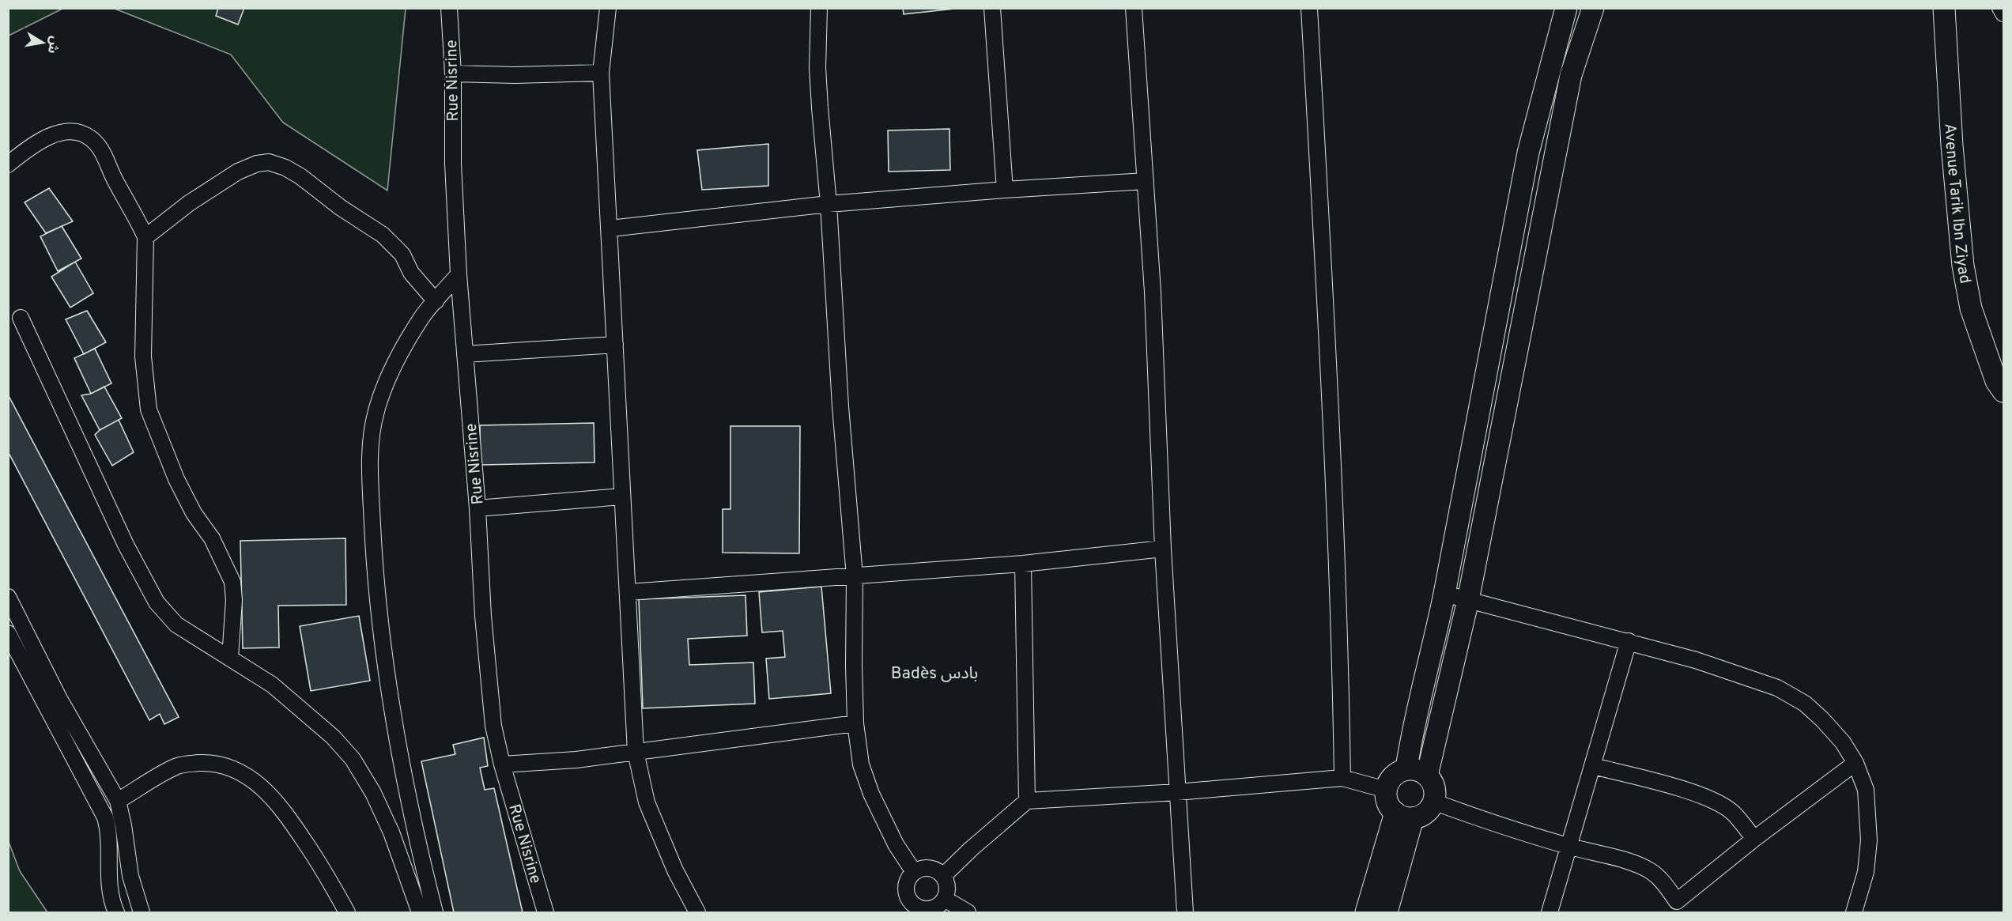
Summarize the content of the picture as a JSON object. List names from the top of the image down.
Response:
{
  "streets": {
    "street": ["Rue Nisrine", "Avenue Tarik Ibn Ziyad"]
  },
  "districts": ["Badès بادس"],
  "north": "right"
}
